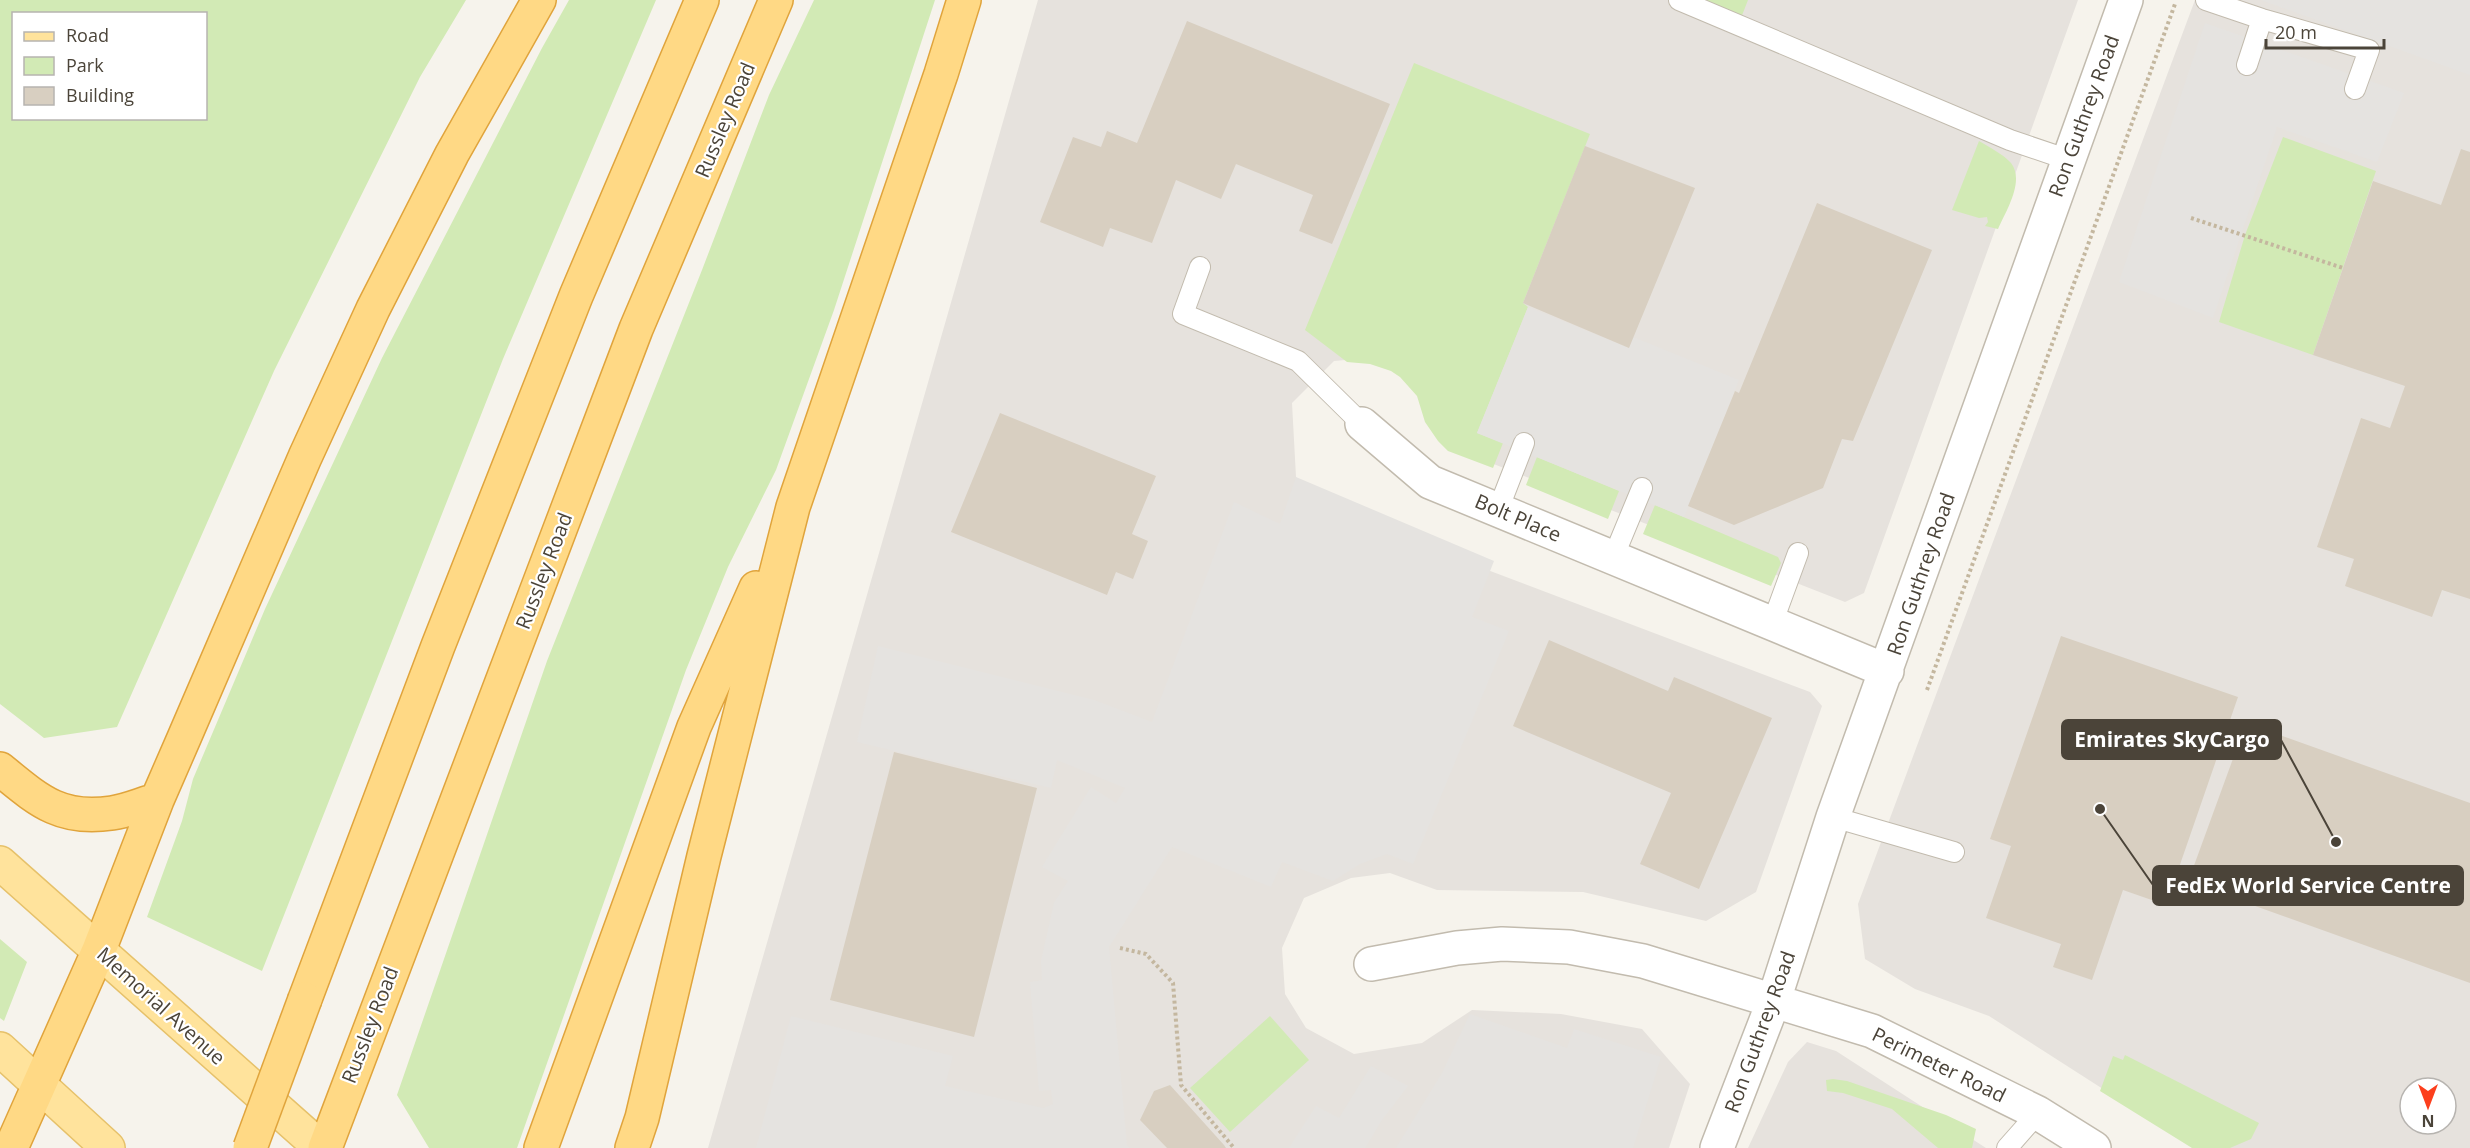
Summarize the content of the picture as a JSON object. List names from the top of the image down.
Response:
{
  "streets": {
    "highway": ["Russley Road"],
    "main road": ["Memorial Avenue"],
    "street": ["Ron Guthrey Road", "Bolt Place", "Perimeter Road"]
  },
  "crossings": [
    ["Ron Guthrey Road", "Bolt Place"],
    ["Ron Guthrey Road", "Perimeter Road"],
    ["Russley Road", "Memorial Avenue"]
  ],
  "places": ["FedEx World Service Centre", "Emirates SkyCargo"],
  "legend": ["Road", "Park", "Building"],
  "scale_bar": "20 m",
  "north": "bottom"
}
